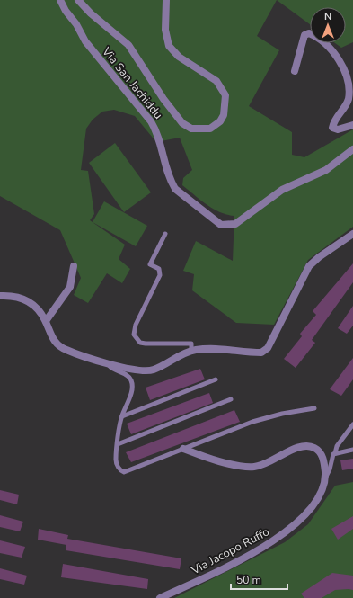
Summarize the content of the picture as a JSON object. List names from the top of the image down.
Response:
{
  "streets": {
    "street": ["Via San Jachiddu", "Via Jacopo Ruffo"]
  },
  "scale_bar": "50 m",
  "north": "top"
}
